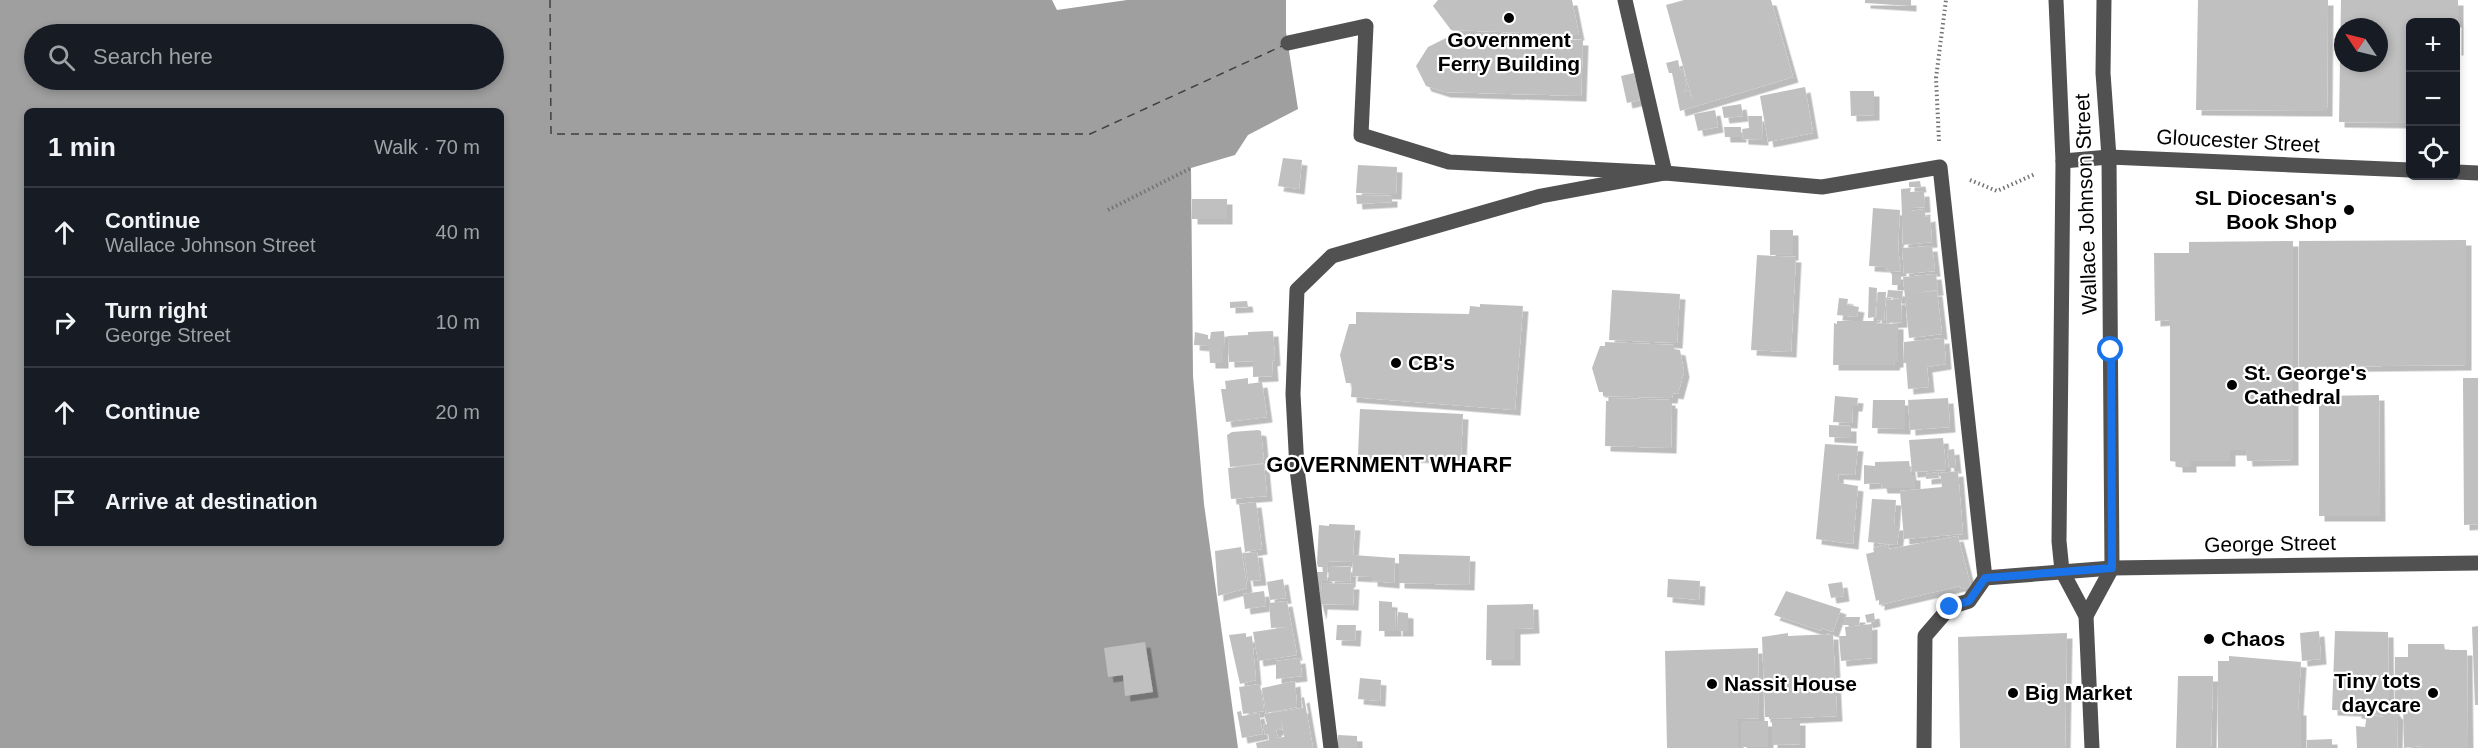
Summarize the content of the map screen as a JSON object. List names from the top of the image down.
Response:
{
  "streets": {
    "street": ["Gloucester Street", "Wallace Johnson Street", "George Street"]
  },
  "crossings": [
    ["Gloucester Street", "Wallace Johnson Street"],
    ["Wallace Johnson Street", "George Street"]
  ],
  "districts": ["GOVERNMENT WHARF"],
  "places": [
    "Government Ferry Building",
    "SL Diocesan's Book Shop",
    "CB's",
    "St. George's Cathedral",
    "Chaos",
    "Nassit House",
    "Big Market",
    "Tiny tots daycare"
  ],
  "north": "top left",
  "page": {
    "map_buttons": ["+", "−"],
    "search": "Search here",
    "heading": ["1 min", "Walk · 70 m"],
    "list": [
      ["Continue", "Wallace Johnson Street", "40 m"],
      ["Turn right", "George Street", "10 m"],
      ["Continue", "20 m"],
      "Arrive at destination"
    ]
  }
}
